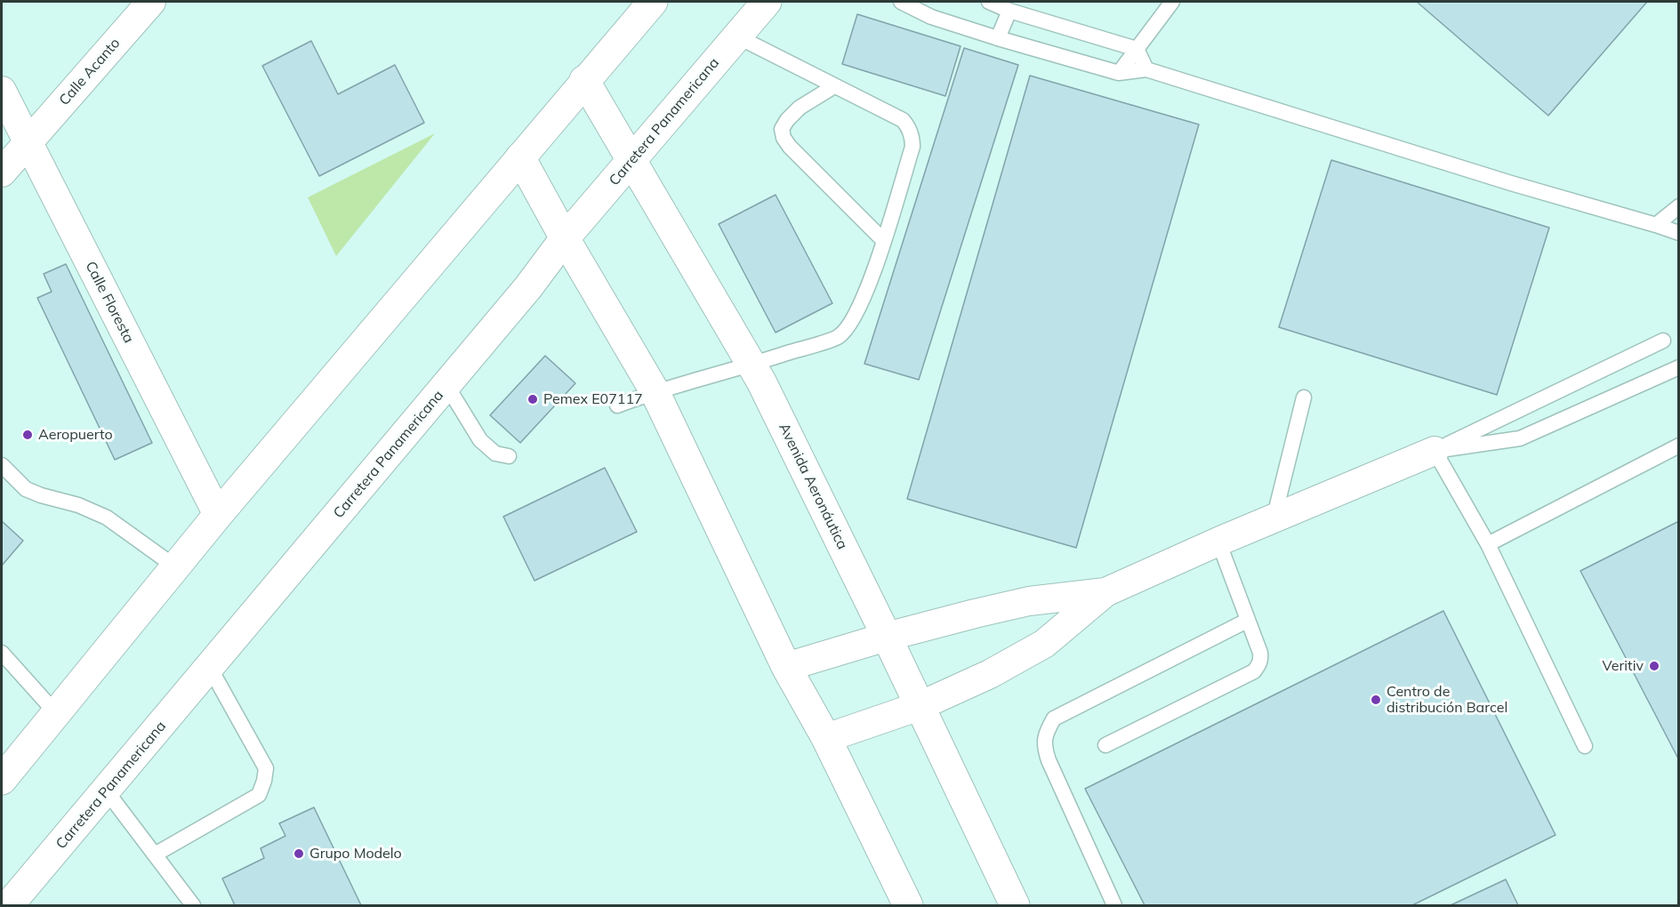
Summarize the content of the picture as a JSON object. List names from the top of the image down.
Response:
{
  "streets": {
    "main road": ["Carretera Panamericana", "Avenida Aeronáutica"],
    "street": ["Calle Acanto", "Calle Floresta"]
  },
  "crossings": [
    ["Calle Acanto", "Calle Floresta"],
    ["Carretera Panamericana", "Avenida Aeronáutica"]
  ],
  "places": [
    "Pemex E07117",
    "Aeropuerto",
    "Veritiv",
    "Centro de distribución Barcel",
    "Grupo Modelo"
  ]
}
